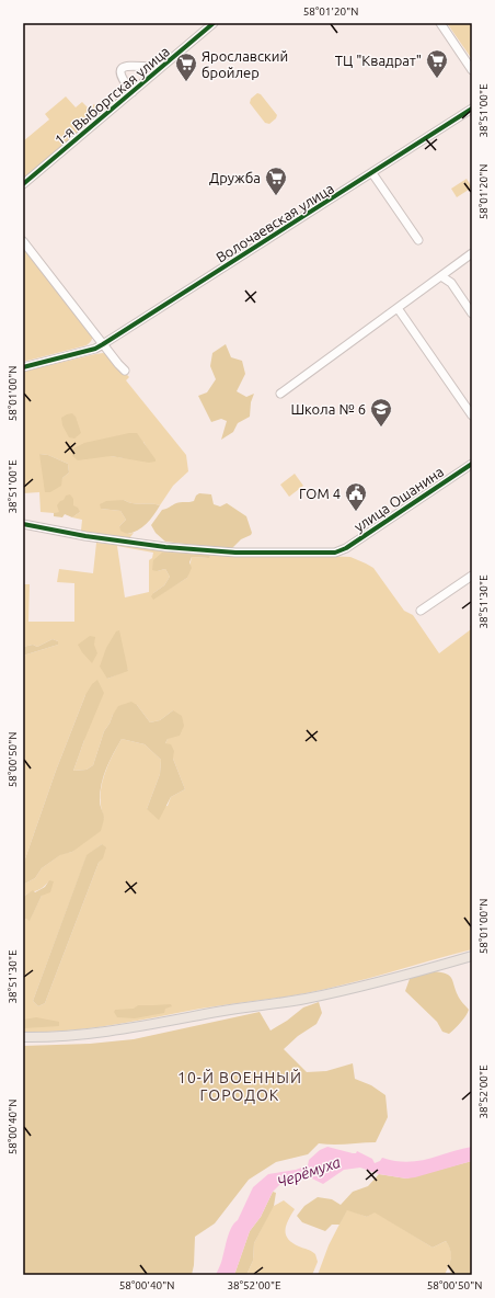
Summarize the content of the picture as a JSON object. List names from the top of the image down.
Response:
{
  "streets": {
    "street": ["1-я Выборгская улица", "Волочаевская улица", "улица Ошанина"]
  },
  "districts": ["10-Й ВОЕННЫЙ ГОРОДОК"],
  "water": ["Черёмуха"],
  "places": {
    "supermarket": ["ТЦ \"Квадрат\"", "Ярославский бройлер", "Дружба"],
    "school or university": ["Школа № 6"],
    "public building": ["ГОМ 4"]
  },
  "coordinates": [
    "58°01'20\"N",
    "38°51'00\"E",
    "58°01'00\"N",
    "38°51'30\"E",
    "58°00'50\"N",
    "38°52'00\"E",
    "58°00'40\"N"
  ]
}
